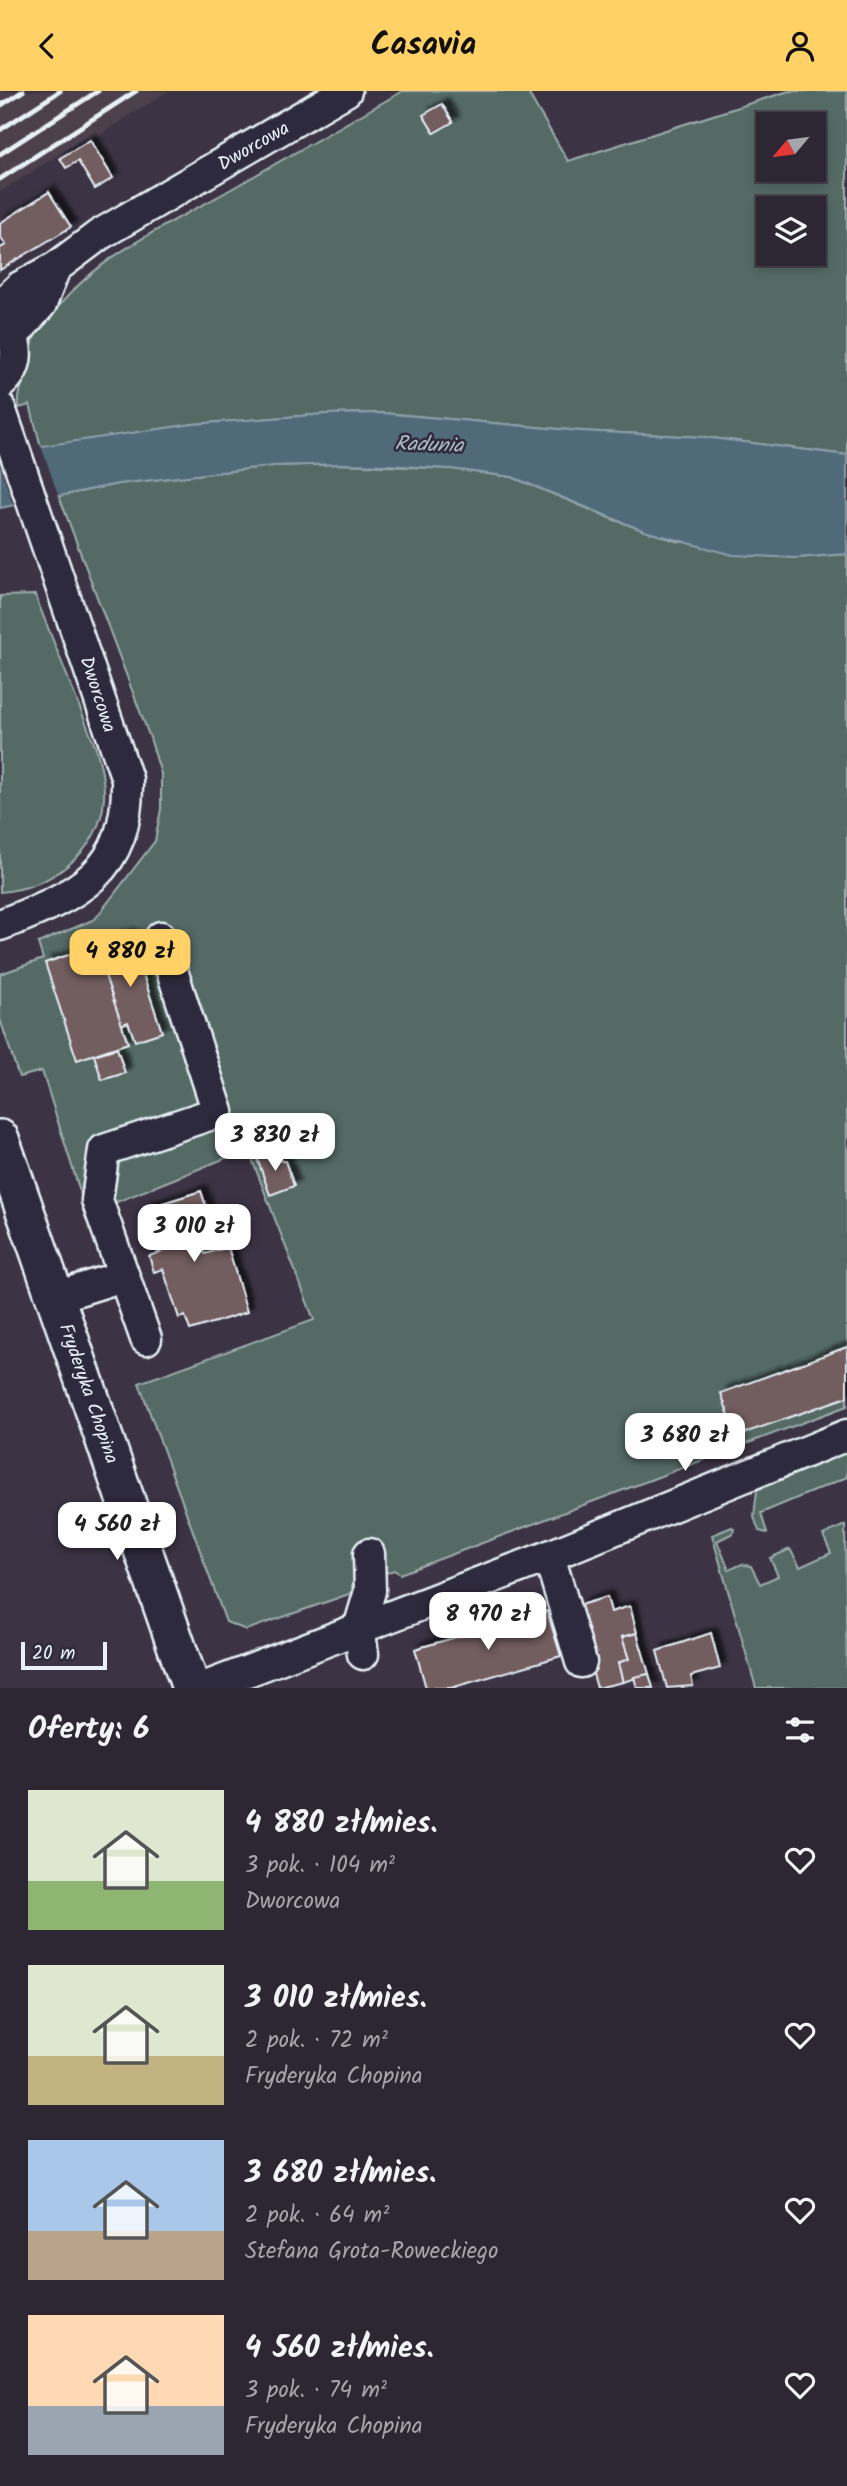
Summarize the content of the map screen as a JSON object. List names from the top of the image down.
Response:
{
  "streets": {
    "main road": ["Fryderyka Chopina"],
    "street": ["Dworcowa"]
  },
  "water": ["Radunia"],
  "scale_bar": "20 m",
  "north": "bottom left",
  "page": {
    "header": "Casavia",
    "price": [
      "4 880 zł",
      "3 830 zł",
      "3 010 zł",
      "3 680 zł",
      "4 560 zł",
      "8 970 zł"
    ],
    "scale": "20 m",
    "heading": "Oferty: 6",
    "list": [
      {
        "name": "4 880 zł/mies.",
        "note": "3 pok. · 104 m² · Dworcowa"
      },
      {
        "name": "3 010 zł/mies.",
        "note": "2 pok. · 72 m² · Fryderyka Chopina"
      },
      {
        "name": "3 680 zł/mies.",
        "note": "2 pok. · 64 m² · Stefana Grota-Roweckiego"
      },
      {
        "name": "4 560 zł/mies.",
        "note": "3 pok. · 74 m² · Fryderyka Chopina"
      }
    ]
  }
}
